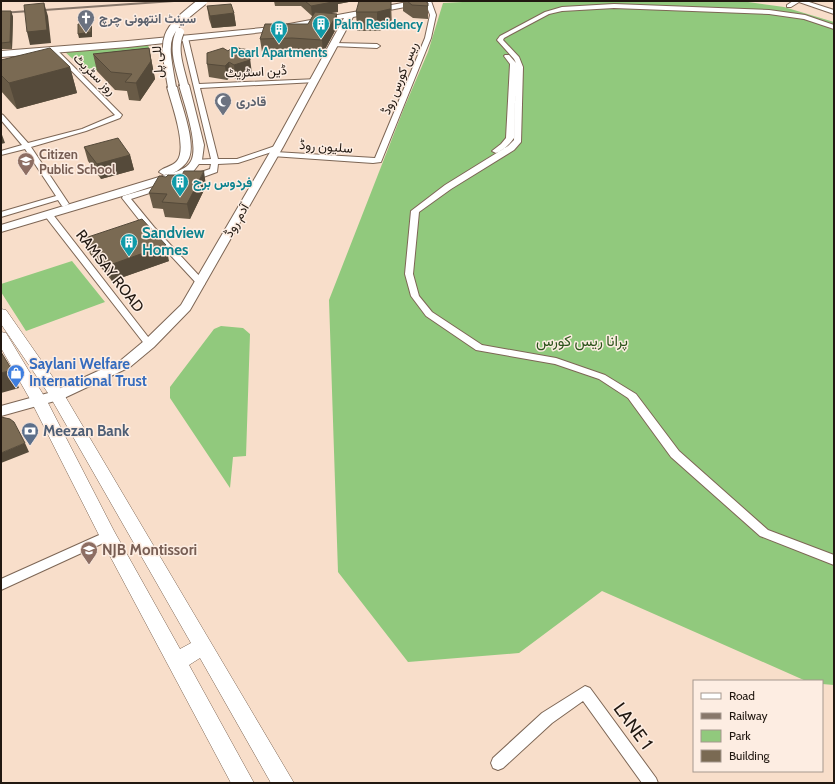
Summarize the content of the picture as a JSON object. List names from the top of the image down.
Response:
{
  "streets": {
    "street": [
      "للی پل",
      "ڈین اسٹریٹ",
      "روز سٹریٹ",
      "ریس کورس روڈ",
      "سلیون روڈ",
      "آدم روڈ",
      "RAMSAY ROAD",
      "LANE 1"
    ]
  },
  "crossings": [
    ["للی پل", "سلیون روڈ"],
    ["ڈین اسٹریٹ", "آدم روڈ"],
    ["ریس کورس روڈ", "سلیون روڈ"],
    ["سلیون روڈ", "آدم روڈ"],
    ["آدم روڈ", "RAMSAY ROAD"]
  ],
  "parks": ["پرانا ریس کورس"],
  "places": {
    "church": ["سینٹ انتھونی چرچ"],
    "building": [
      "Palm Residency",
      "Pearl Apartments",
      "فردوس برج",
      "Sandview Homes"
    ],
    "mosque": ["قادری"],
    "school or university": ["Citizen Public School", "NJB Montissori"],
    "shop": ["Saylani Welfare International Trust"],
    "bank": ["Meezan Bank"]
  },
  "legend": [
    "Road",
    "Railway",
    "Park",
    "Building"
  ]
}
